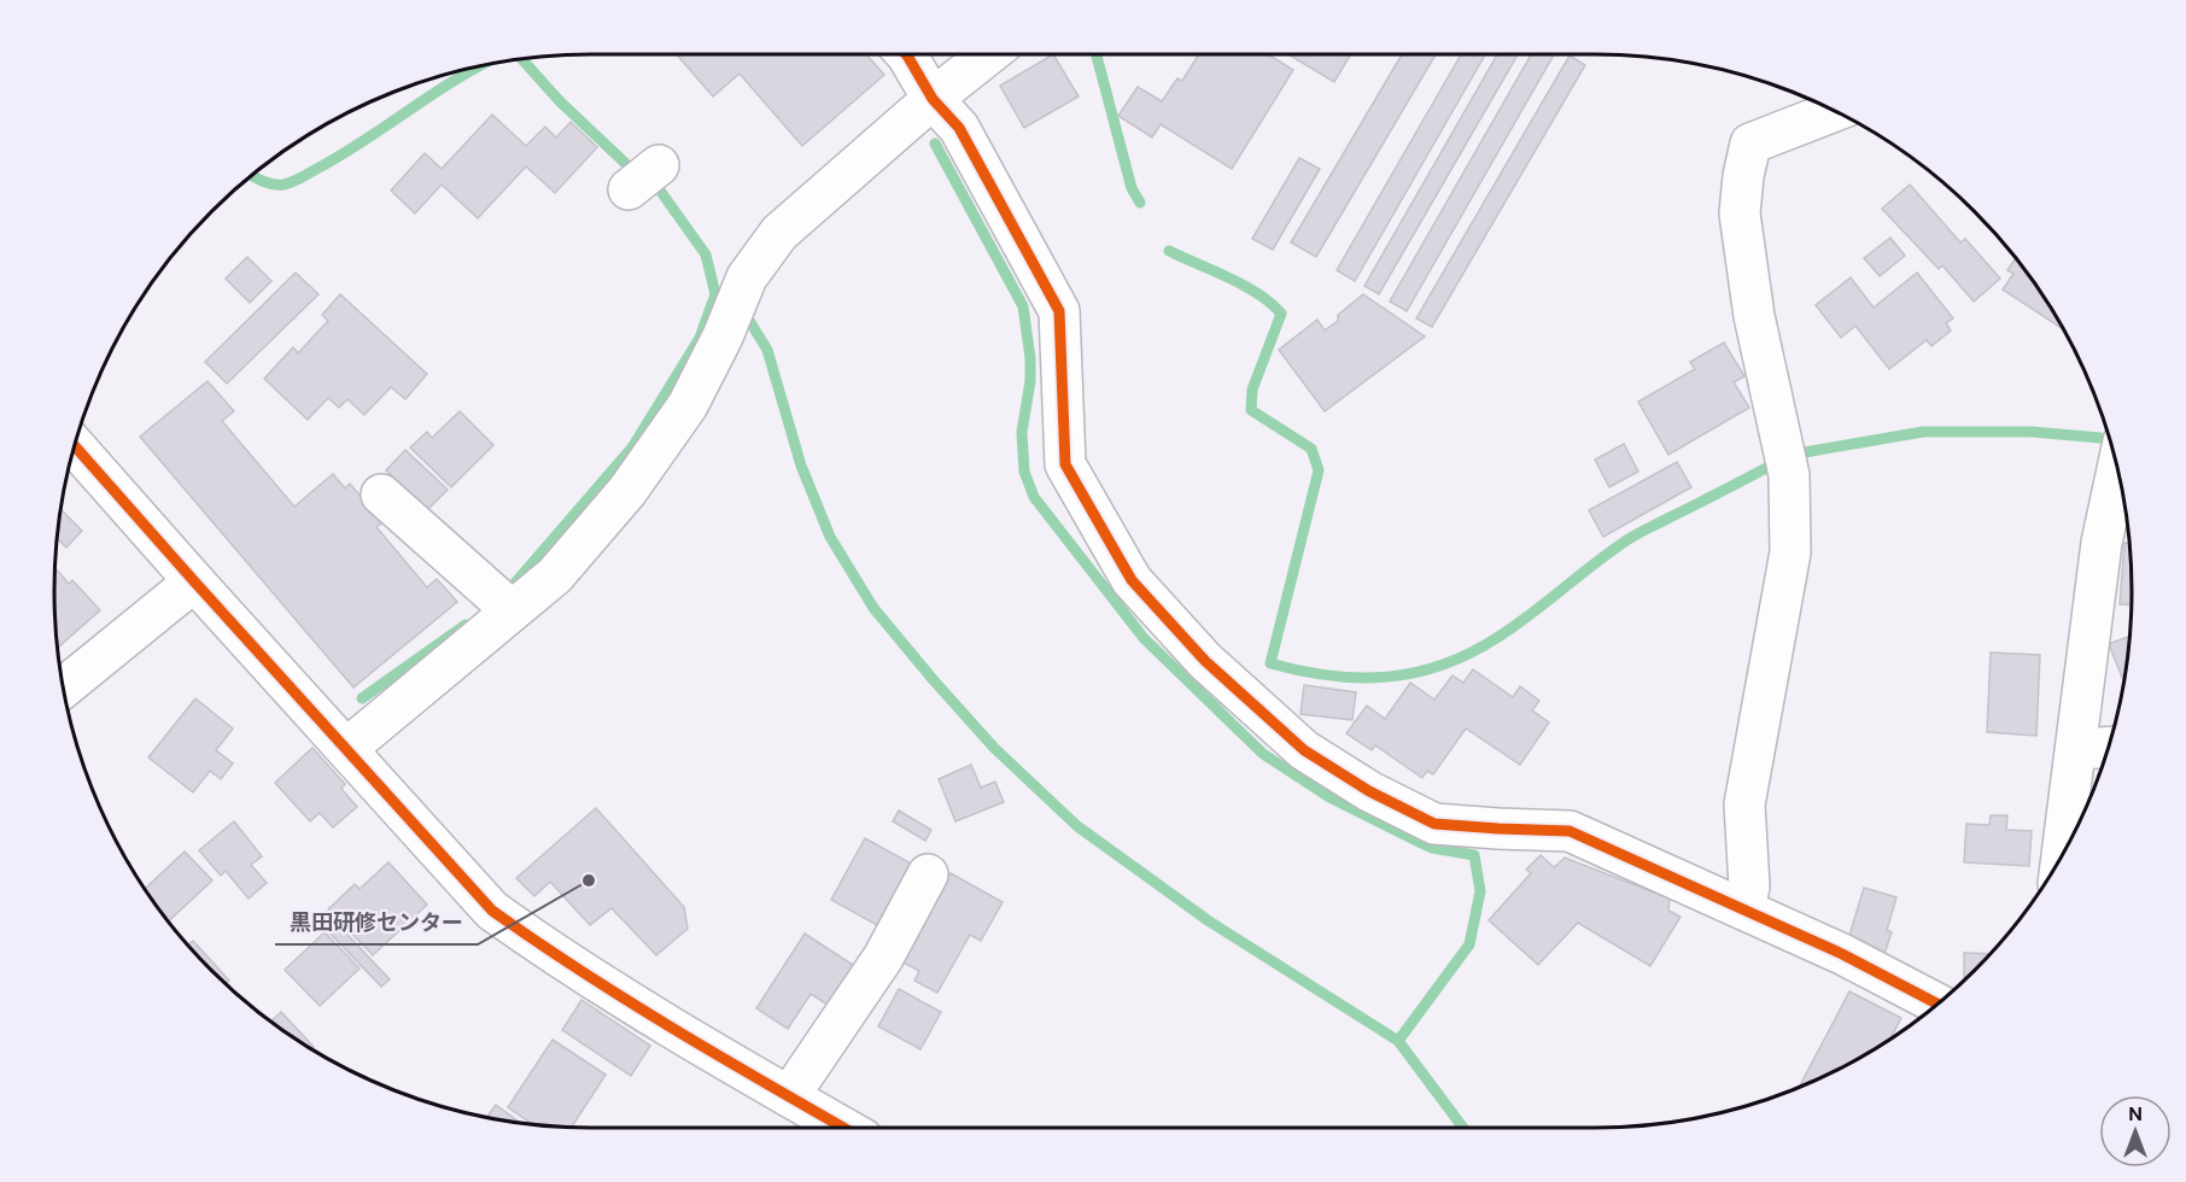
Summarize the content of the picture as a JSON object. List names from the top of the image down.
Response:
{
  "places": ["黒田研修センター"],
  "north": "top"
}
